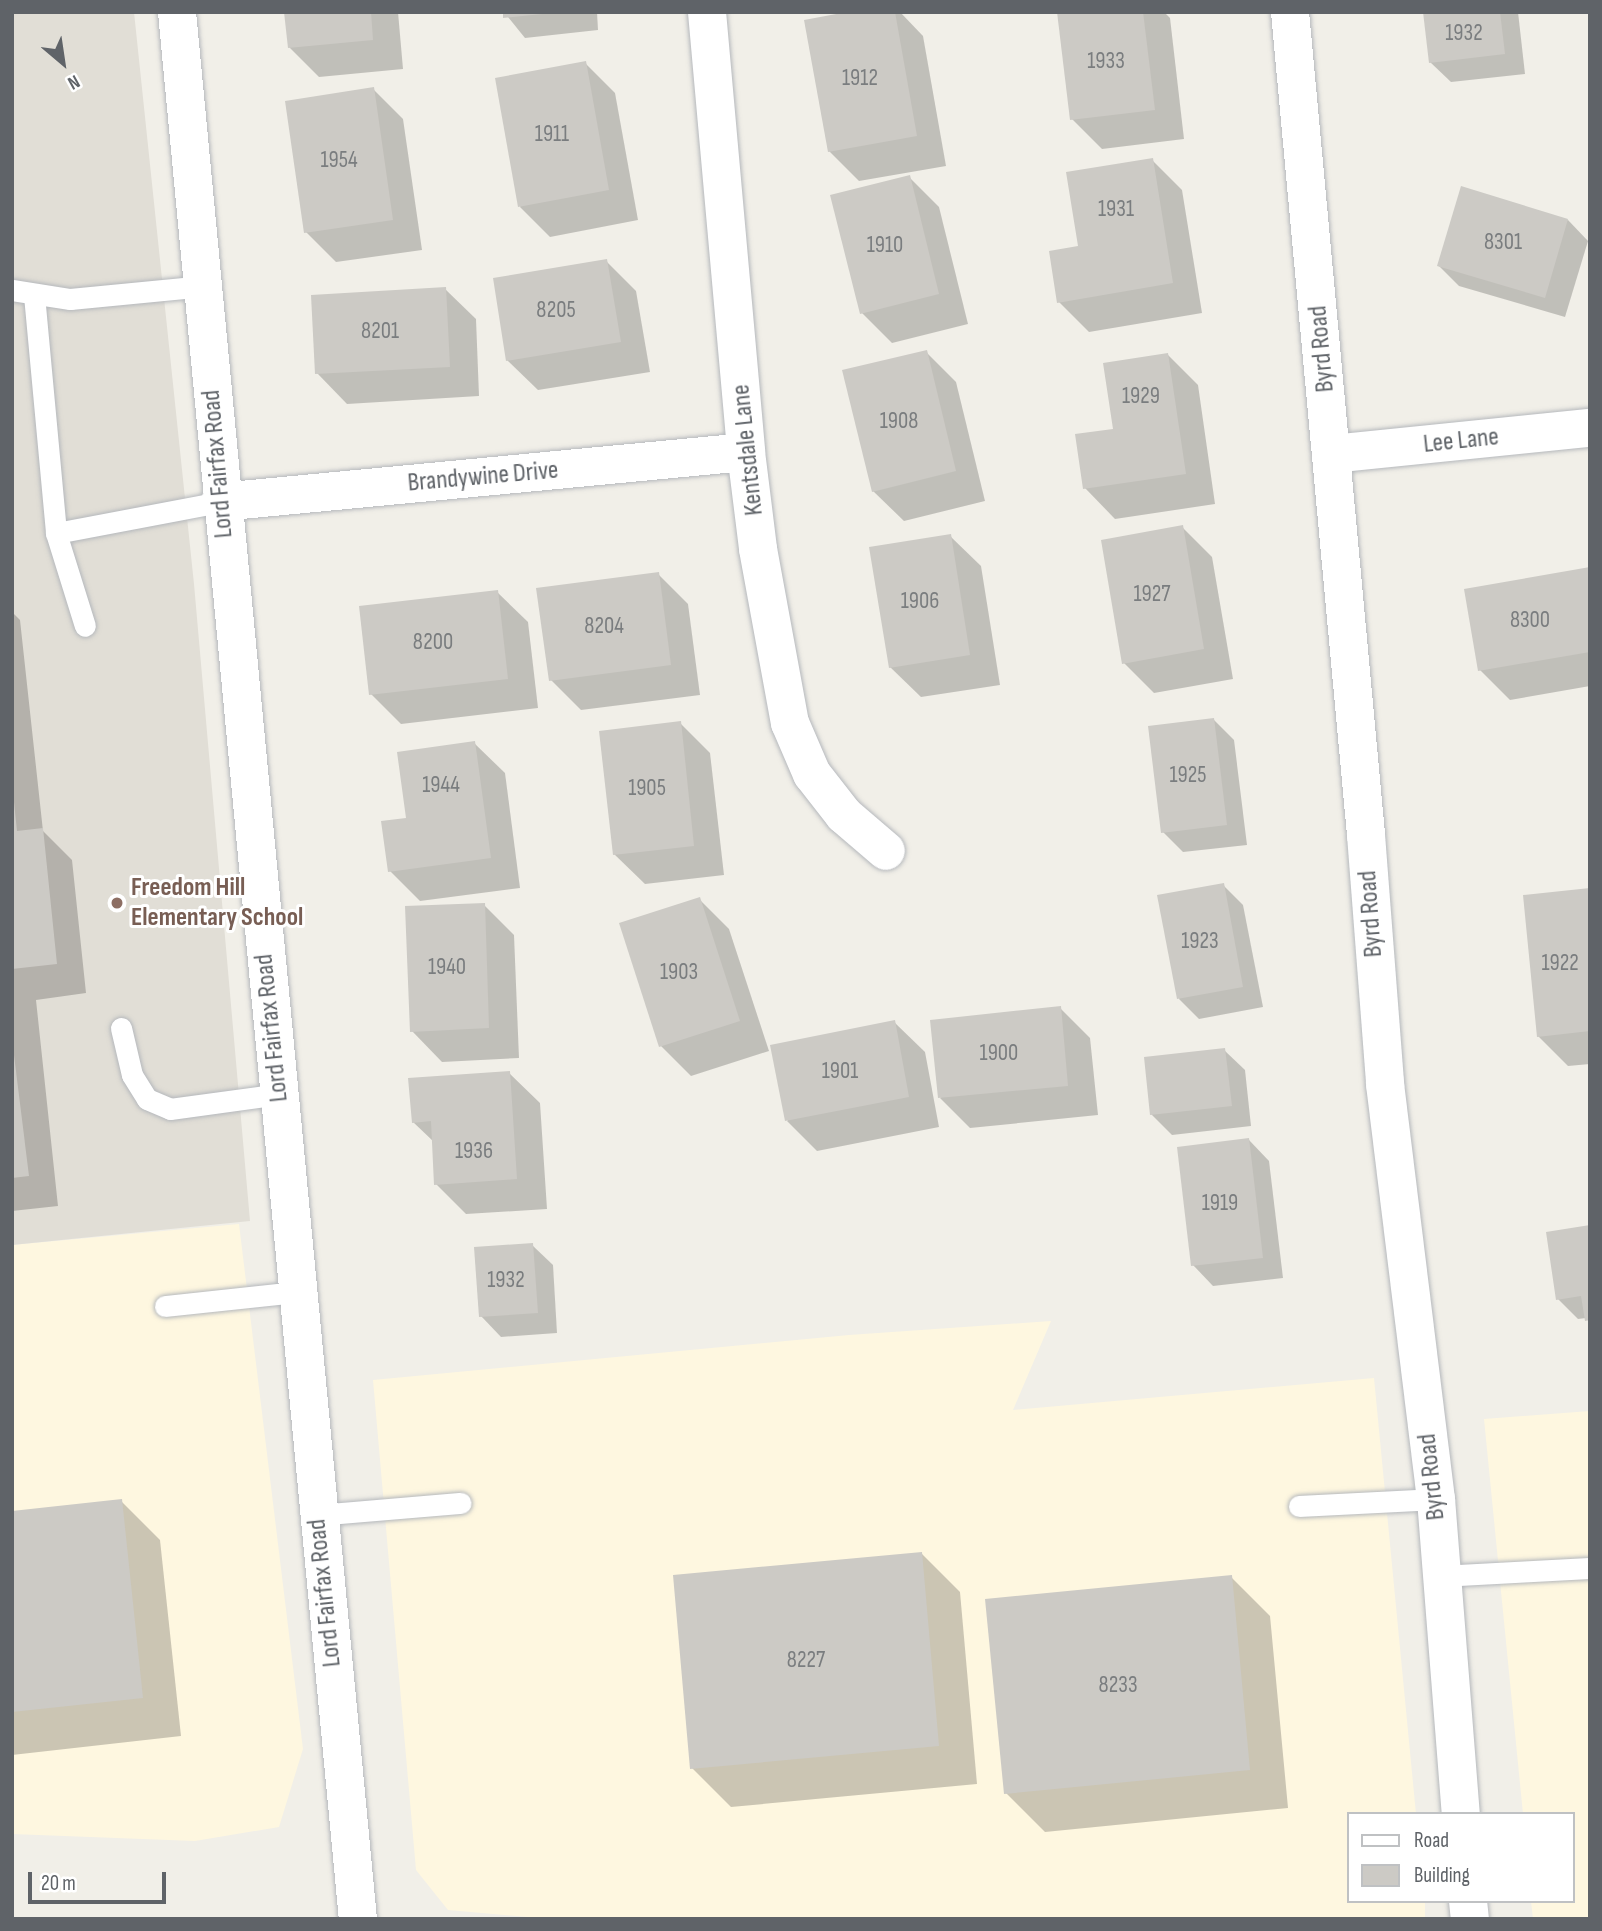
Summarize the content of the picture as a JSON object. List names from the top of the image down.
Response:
{
  "streets": {
    "street": [
      "Byrd Road",
      "Lee Lane",
      "Kentsdale Lane",
      "Lord Fairfax Road",
      "Brandywine Drive"
    ]
  },
  "crossings": [
    ["Byrd Road", "Lee Lane"],
    ["Kentsdale Lane", "Brandywine Drive"],
    ["Lord Fairfax Road", "Brandywine Drive"]
  ],
  "places": ["Freedom Hill Elementary School"],
  "house_numbers": [
    "1932",
    "1933",
    "1912",
    "1911",
    "1954",
    "1931",
    "8301",
    "1910",
    "8205",
    "8201",
    "1929",
    "1908",
    "1927",
    "1906",
    "8300",
    "8204",
    "8200",
    "1925",
    "1944",
    "1905",
    "1923",
    "1922",
    "1940",
    "1903",
    "1900",
    "1901",
    "1936",
    "1919",
    "1932",
    "8227",
    "8233"
  ],
  "legend": ["Road", "Building"],
  "scale_bar": "20 m",
  "north": "bottom right"
}
